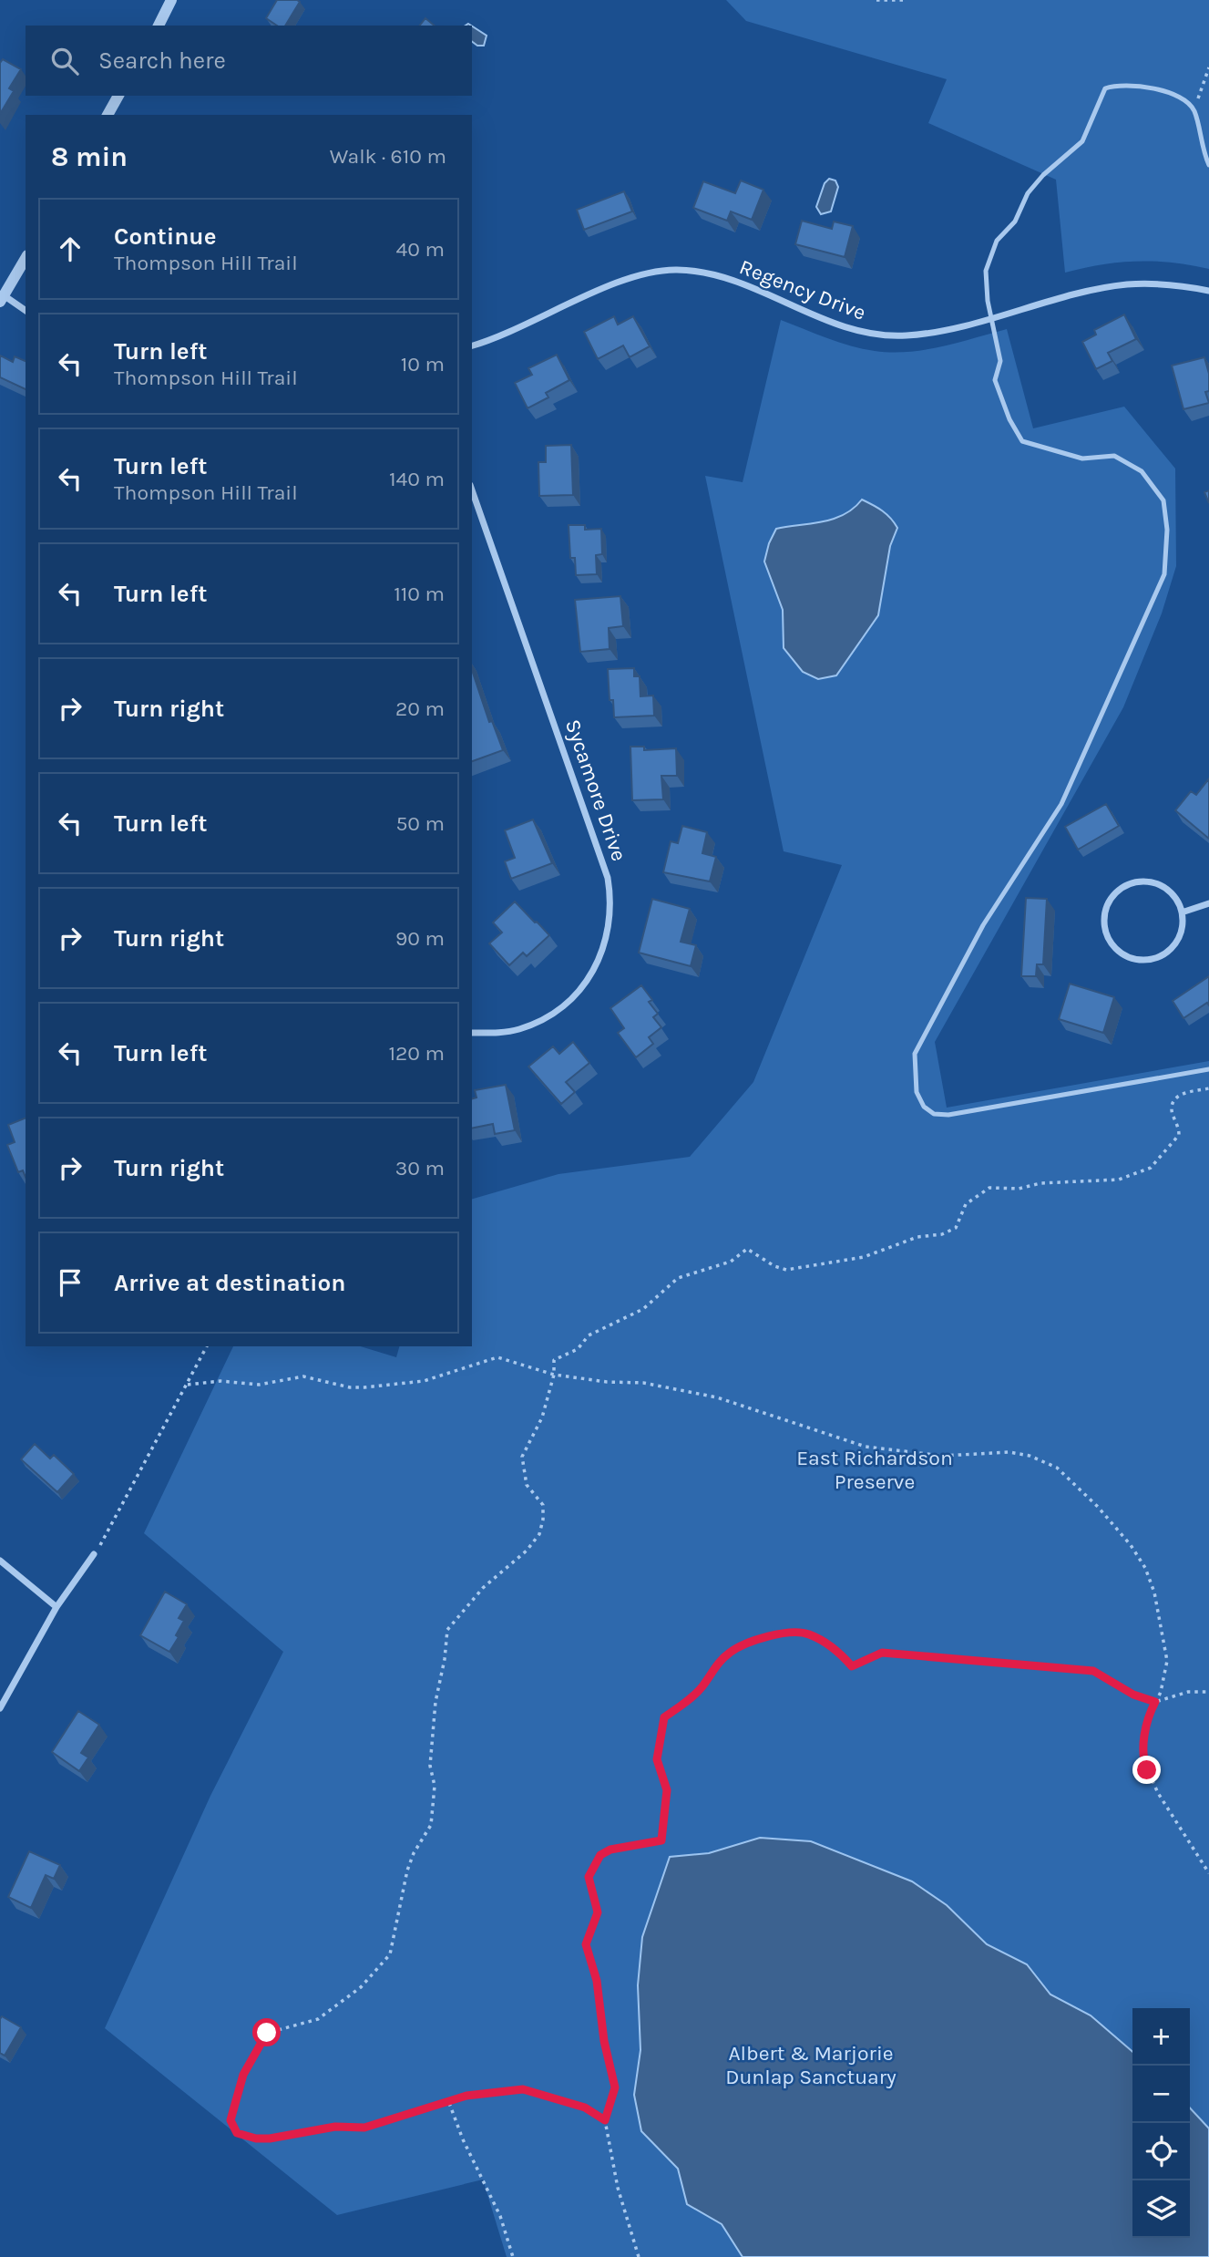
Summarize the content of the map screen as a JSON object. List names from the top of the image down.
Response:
{
  "streets": {
    "street": ["Regency Drive", "Sycamore Drive"]
  },
  "parks": ["East Richardson Preserve", "Albert & Marjorie Dunlap Sanctuary"],
  "page": {
    "search": "Search here",
    "heading": ["8 min", "Walk · 610 m"],
    "list": [
      ["Continue", "Thompson Hill Trail", "40 m"],
      ["Turn left", "Thompson Hill Trail", "10 m"],
      ["Turn left", "Thompson Hill Trail", "140 m"],
      ["Turn left", "110 m"],
      ["Turn right", "20 m"],
      ["Turn left", "50 m"],
      ["Turn right", "90 m"],
      ["Turn left", "120 m"],
      ["Turn right", "30 m"],
      "Arrive at destination"
    ],
    "map_buttons": ["+", "−"]
  }
}
